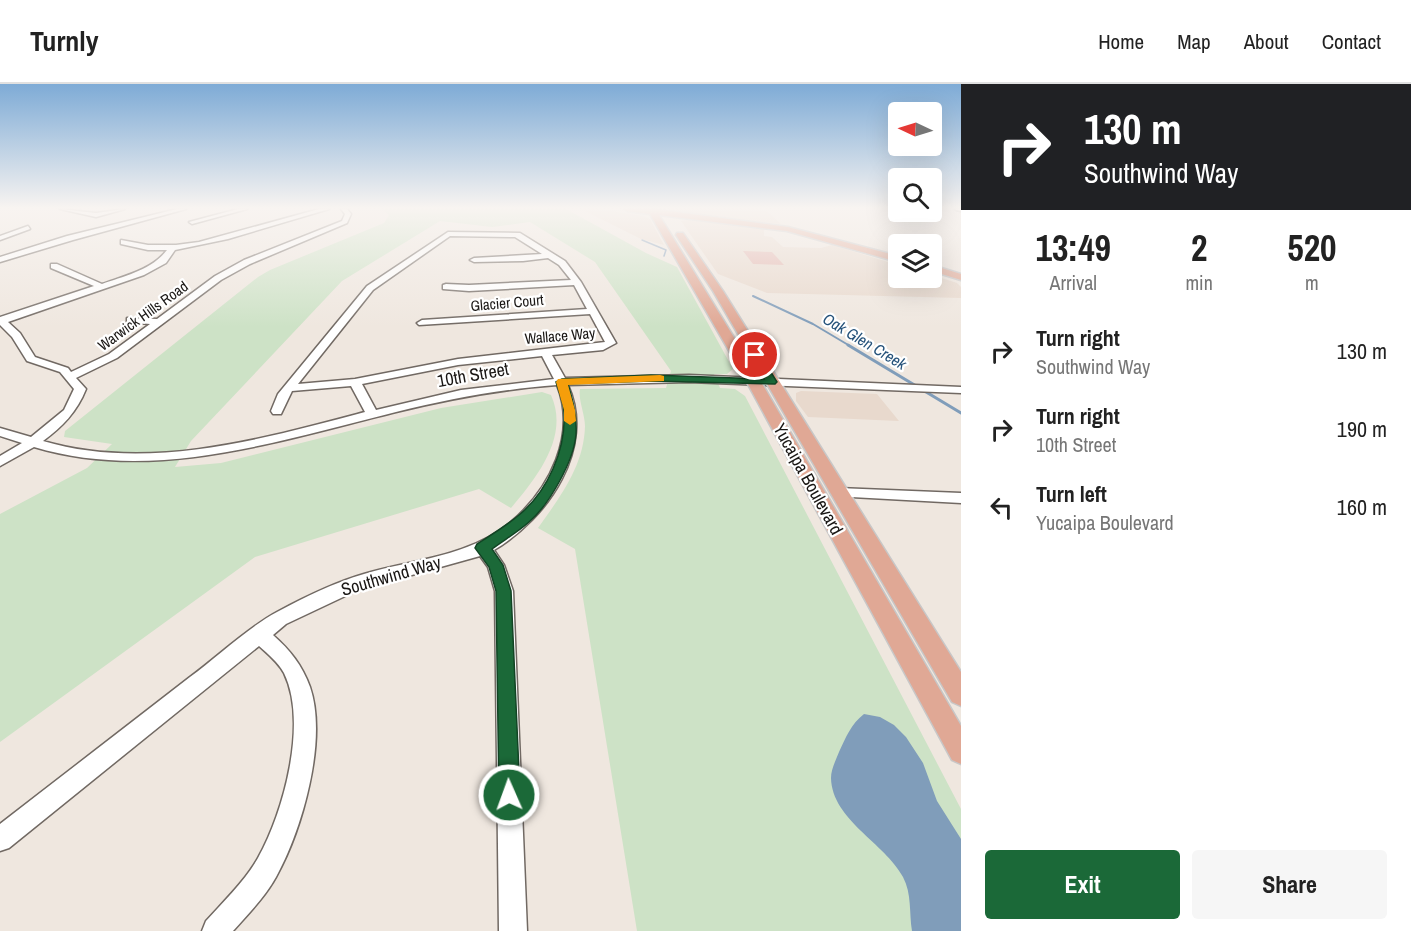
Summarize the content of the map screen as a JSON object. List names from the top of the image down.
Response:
{
  "streets": {
    "main road": ["Yucaipa Boulevard"],
    "street": [
      "Glacier Court",
      "Warwick Hills Road",
      "Wallace Way",
      "10th Street",
      "Southwind Way"
    ]
  },
  "crossings": [
    ["Glacier Court", "Wallace Way"],
    ["Wallace Way", "Southwind Way"],
    ["10th Street", "Yucaipa Boulevard"],
    ["10th Street", "Southwind Way"]
  ],
  "water": ["Oak Glen Creek"],
  "north": "left",
  "page": {
    "header": "Turnly",
    "nav": [
      "Home",
      "Map",
      "About",
      "Contact"
    ],
    "turn": ["130 m", "Southwind Way"],
    "eta": [
      "13:49",
      "Arrival",
      "2",
      "min",
      "520",
      "m"
    ],
    "list": [
      {
        "name": "Turn right",
        "note": "Southwind Way",
        "value": "130 m"
      },
      {
        "name": "Turn right",
        "note": "10th Street",
        "value": "190 m"
      },
      {
        "name": "Turn left",
        "note": "Yucaipa Boulevard",
        "value": "160 m"
      }
    ],
    "buttons": ["Exit", "Share"]
  }
}
